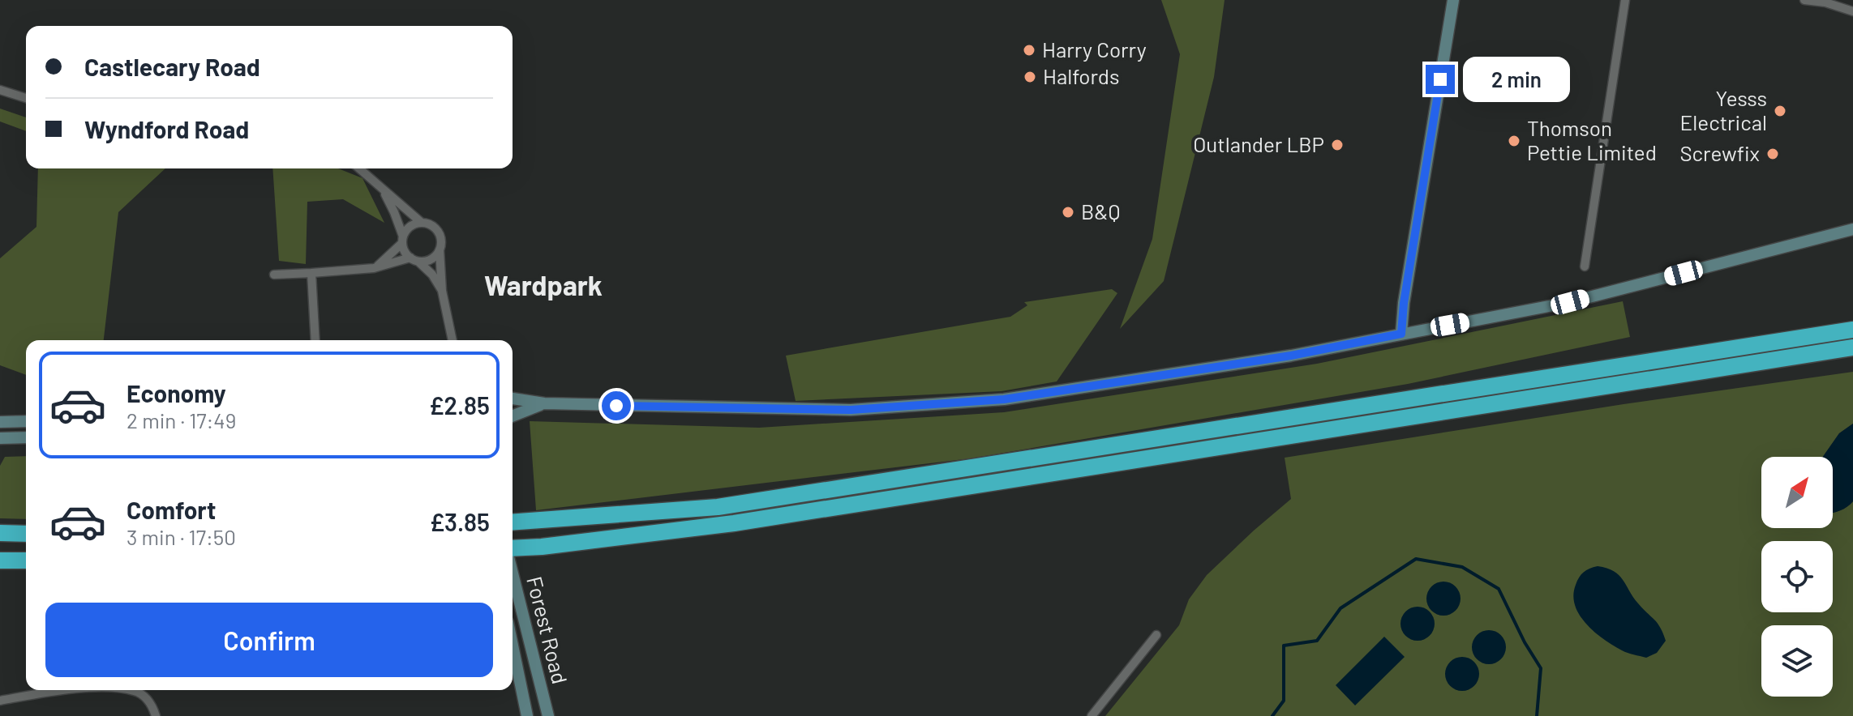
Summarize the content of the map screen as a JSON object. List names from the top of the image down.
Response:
{
  "streets": {
    "main road": ["Forest Road"]
  },
  "districts": ["Wardpark"],
  "places": [
    "Harry Corry",
    "Halfords",
    "Yesss Electrical",
    "Thomson Pettie Limited",
    "Outlander LBP",
    "Screwfix",
    "B&Q"
  ],
  "north": "top right",
  "page": {
    "banner": ["Castlecary Road", "Wyndford Road"],
    "bubble": "2 min",
    "list": [
      {
        "name": "Economy",
        "note": "2 min · 17:49",
        "value": "£2.85"
      },
      {
        "name": "Comfort",
        "note": "3 min · 17:50",
        "value": "£3.85"
      }
    ],
    "buttons": "Confirm"
  }
}
